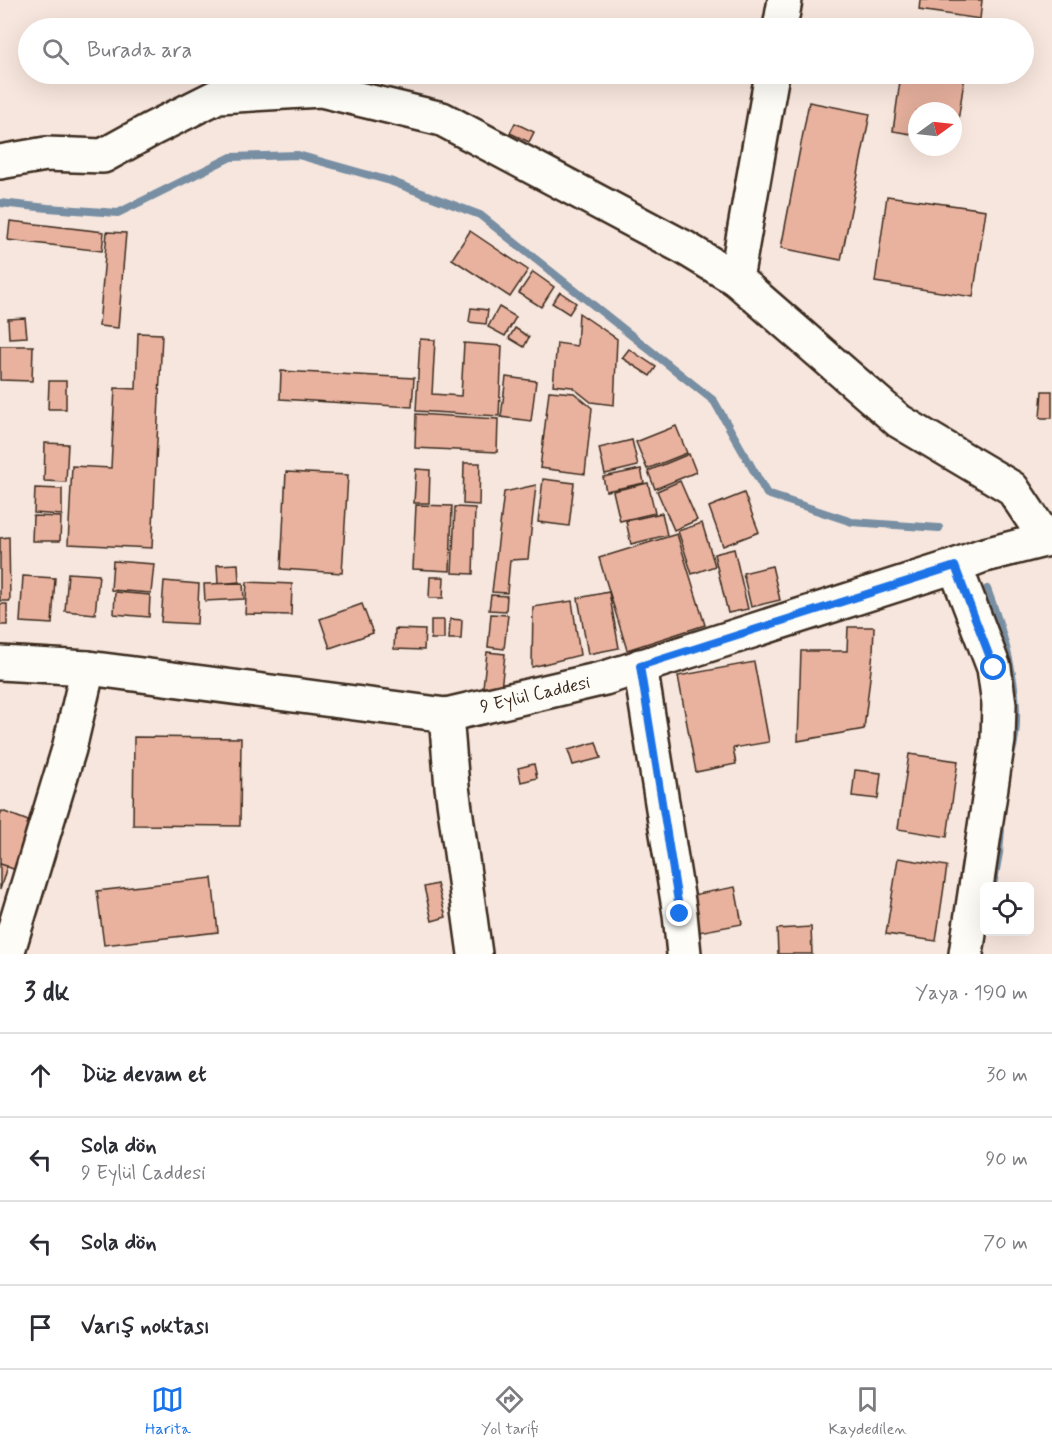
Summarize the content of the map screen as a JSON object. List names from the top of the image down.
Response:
{
  "streets": {
    "street": ["9 Eylül Caddesi"]
  },
  "north": "right",
  "page": {
    "search": "Burada ara",
    "heading": ["3 dk", "Yaya · 190 m"],
    "list": [
      ["Düz devam et", "30 m"],
      ["Sola dön", "9 Eylül Caddesi", "90 m"],
      ["Sola dön", "70 m"],
      "Varış noktası"
    ],
    "nav": ["Harita", "Yol tarifi", "Kaydedilen"]
  }
}
